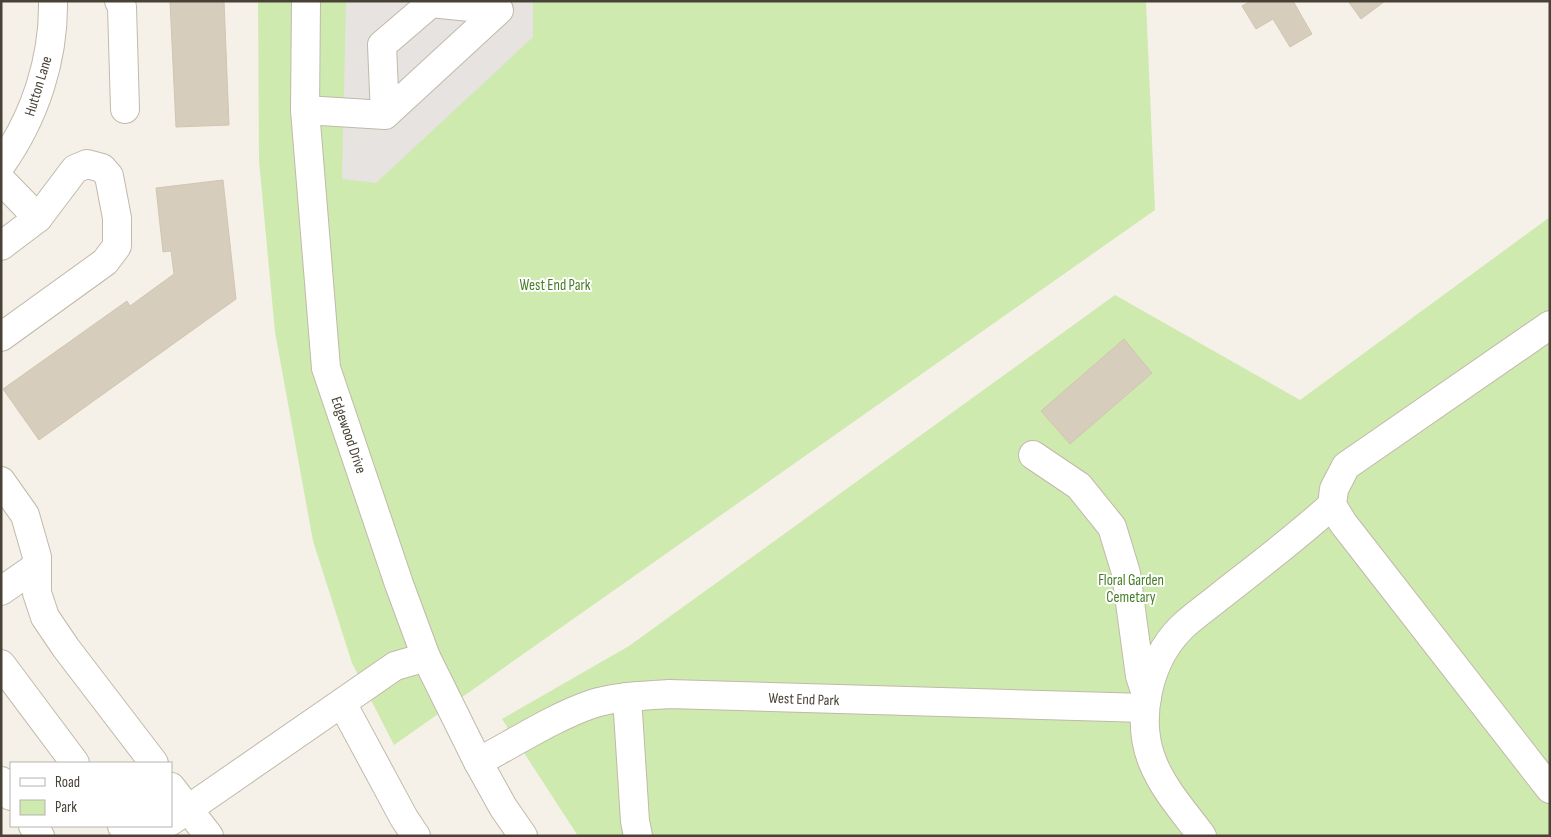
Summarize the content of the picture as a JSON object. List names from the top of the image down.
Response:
{
  "streets": {
    "street": ["Hutton Lane", "Edgewood Drive", "West End Park"]
  },
  "crossings": [
    ["Edgewood Drive", "West End Park"]
  ],
  "parks": ["West End Park", "Floral Garden Cemetary"],
  "legend": ["Road", "Park"]
}
